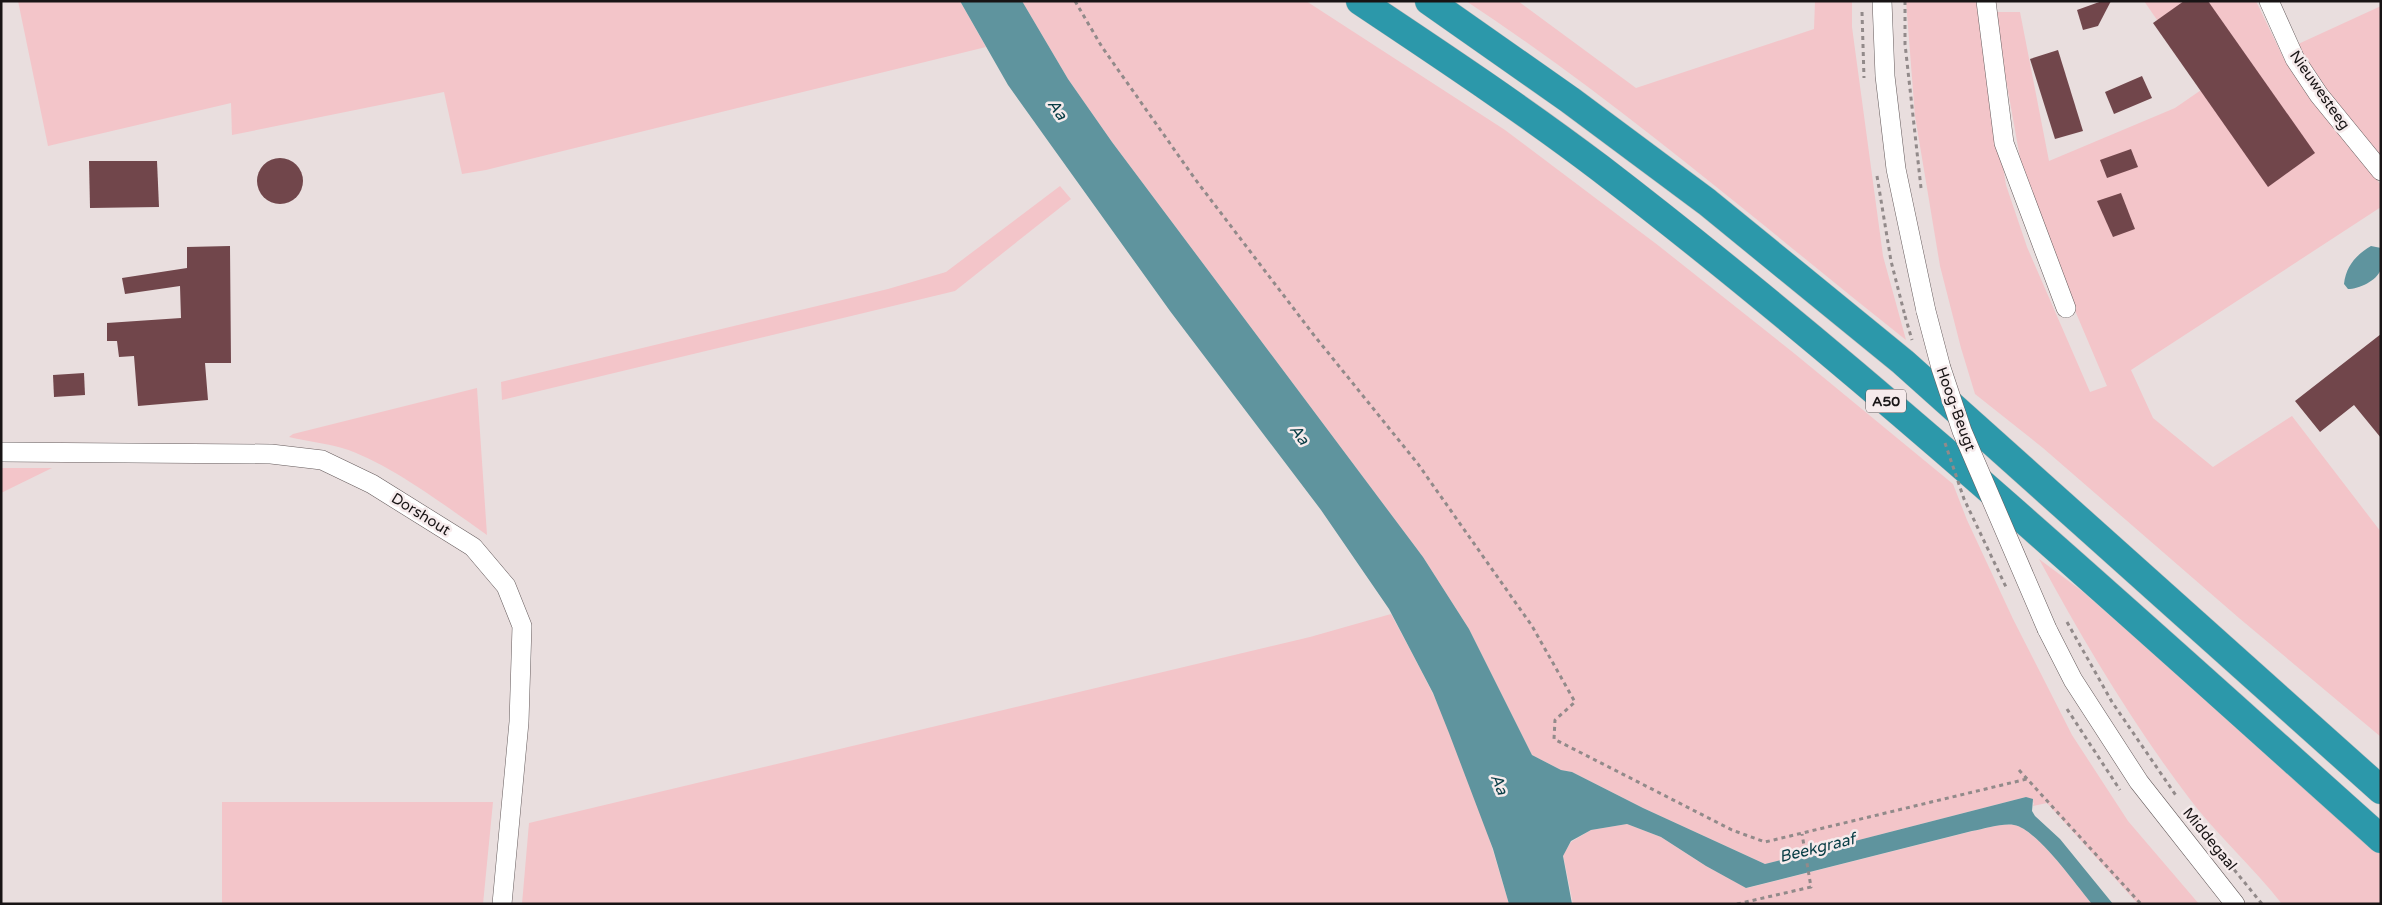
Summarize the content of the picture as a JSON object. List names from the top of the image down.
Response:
{
  "streets": {
    "highway": ["A50"],
    "street": [
      "Nieuwesteeg",
      "Hoog-Beugt",
      "Dorshout",
      "Middegaal"
    ]
  },
  "crossings": [
    ["Hoog-Beugt", "Middegaal"]
  ],
  "water": ["Aa", "Beekgraaf"]
}
